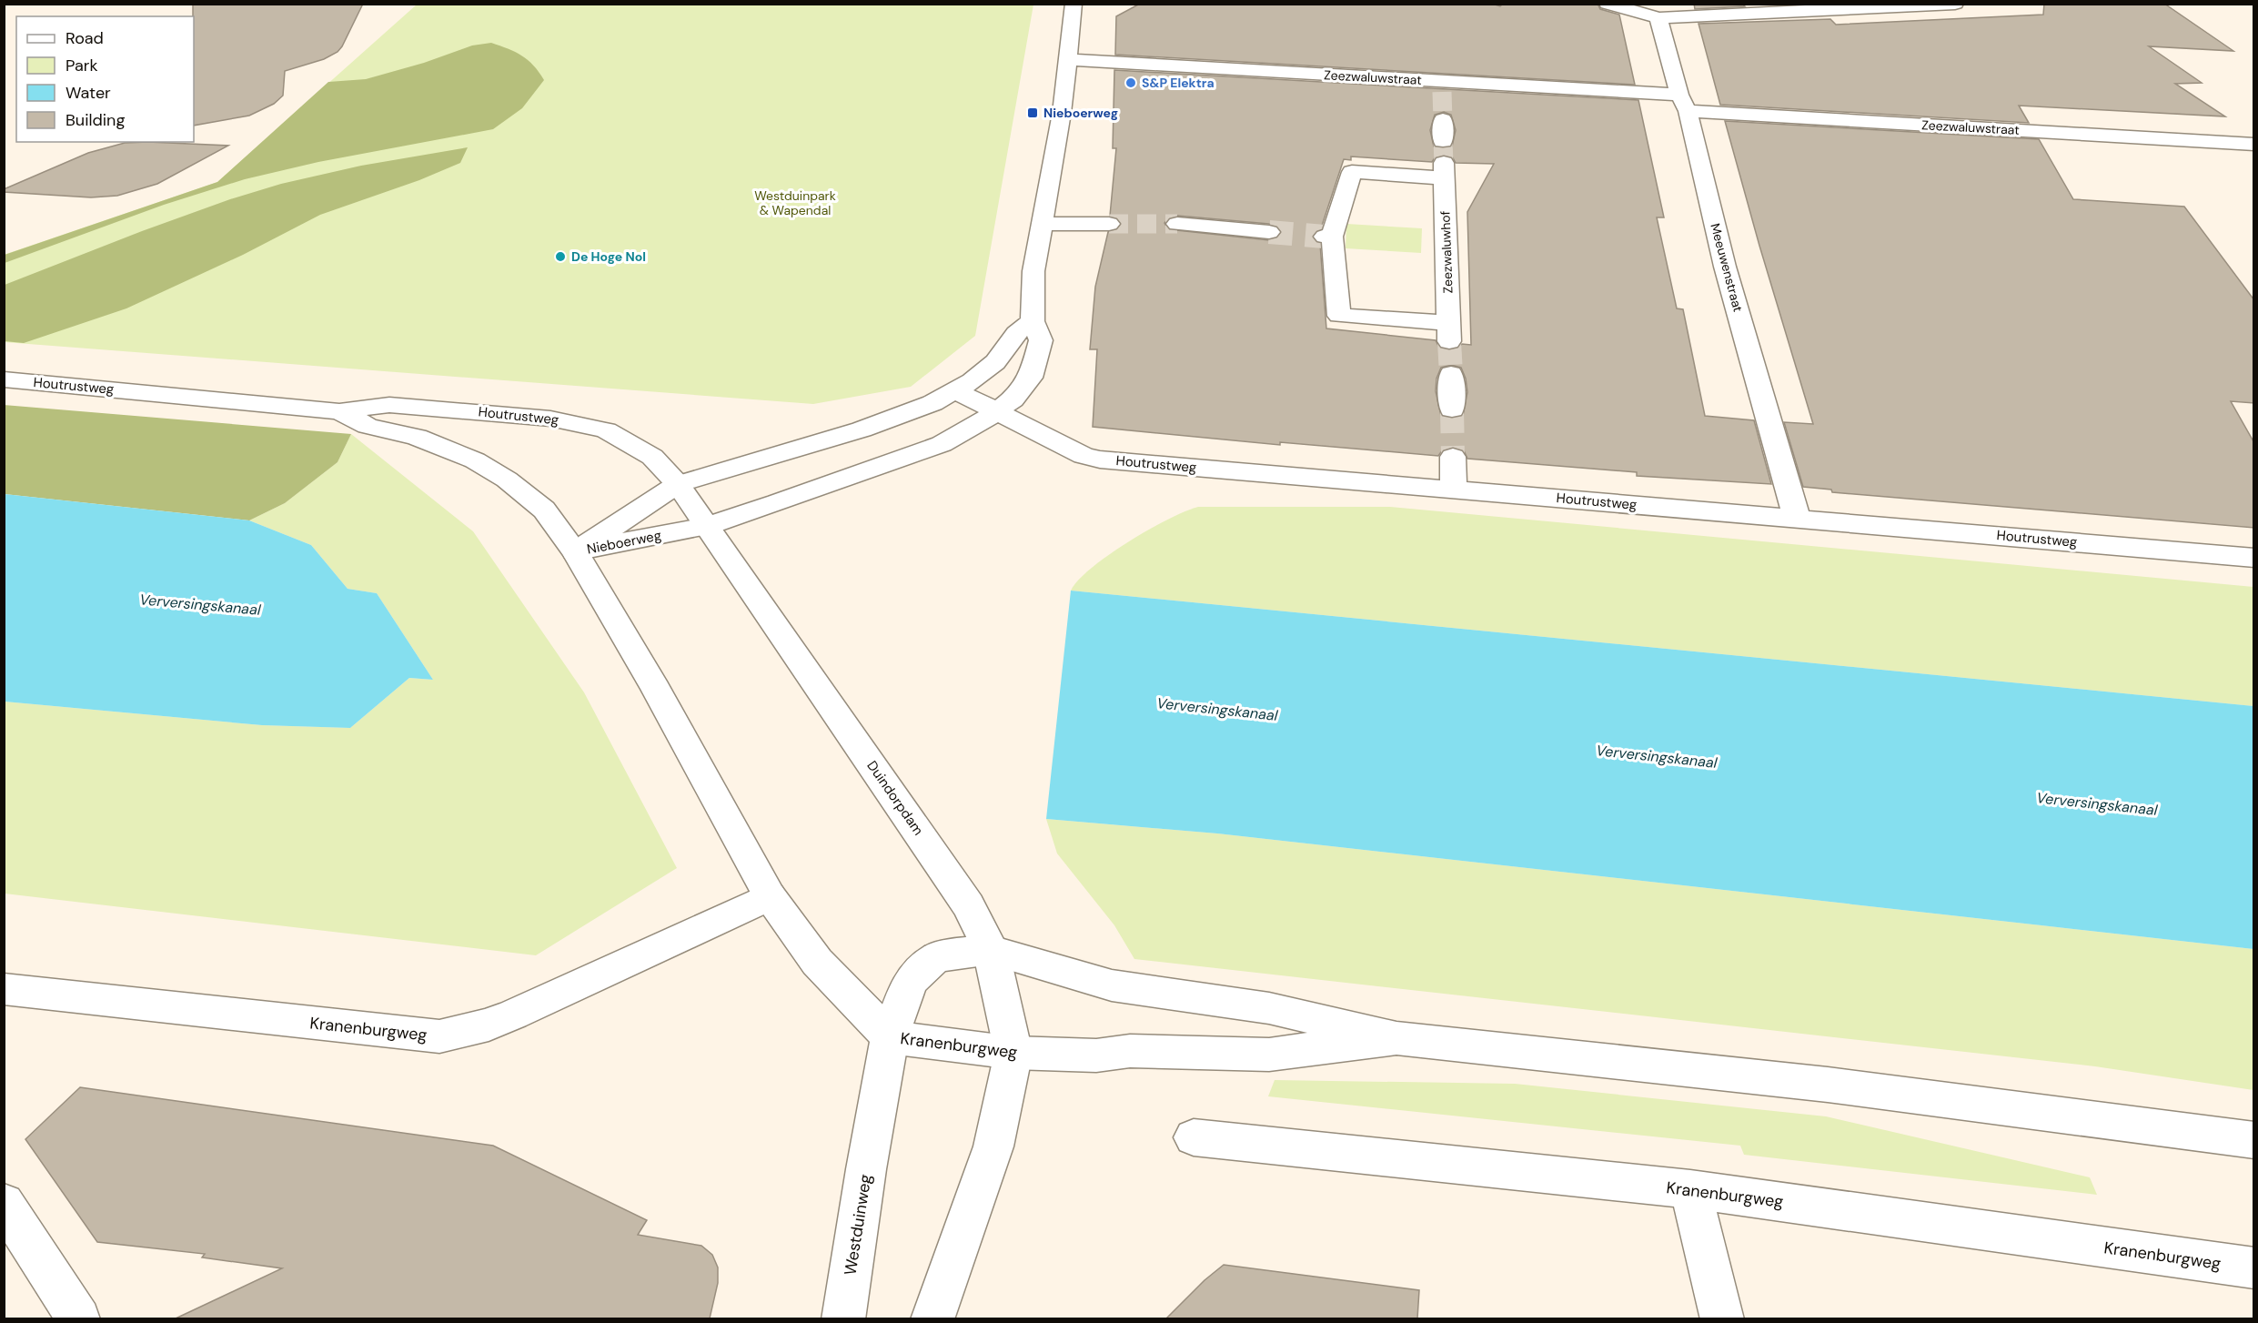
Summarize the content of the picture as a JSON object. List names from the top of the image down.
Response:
{
  "streets": {
    "street": [
      "Zeezwaluwstraat",
      "Zeezwaluwhof",
      "Meeuwenstraat",
      "Houtrustweg",
      "Nieboerweg",
      "Duindorpdam",
      "Kranenburgweg",
      "Westduinweg"
    ]
  },
  "crossings": [
    ["Zeezwaluwstraat", "Meeuwenstraat"],
    ["Zeezwaluwstraat", "Nieboerweg"],
    ["Meeuwenstraat", "Houtrustweg"],
    ["Houtrustweg", "Nieboerweg"],
    ["Houtrustweg", "Duindorpdam"],
    ["Nieboerweg", "Duindorpdam"],
    ["Duindorpdam", "Kranenburgweg"],
    ["Kranenburgweg", "Westduinweg"]
  ],
  "water": ["Verversingskanaal"],
  "parks": ["Westduinpark & Wapendal"],
  "places": {
    "other": ["S&P Elektra", "De Hoge Nol"],
    "transit": ["Nieboerweg"]
  },
  "legend": [
    "Road",
    "Park",
    "Water",
    "Building"
  ]
}
